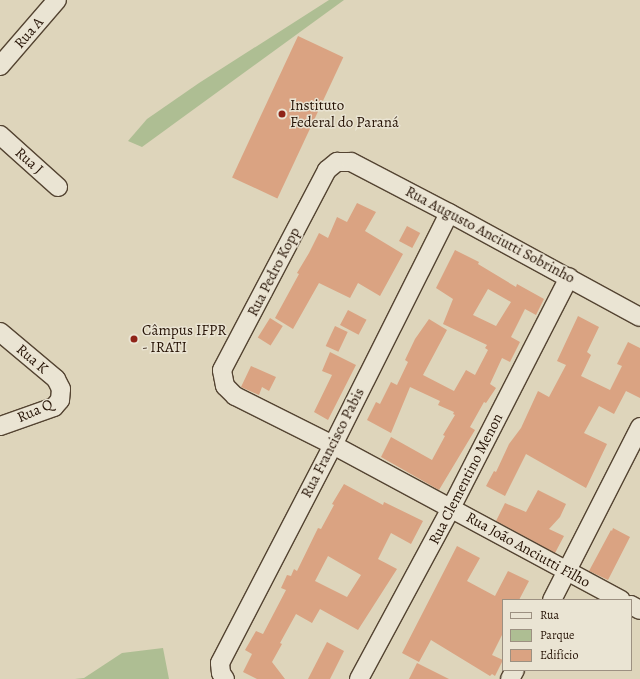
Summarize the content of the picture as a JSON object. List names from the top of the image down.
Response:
{
  "streets": {
    "street": [
      "Rua A",
      "Rua J",
      "Rua Augusto Anciutti Sobrinho",
      "Rua Pedro Kopp",
      "Rua K",
      "Rua Q",
      "Rua Francisco Pabis",
      "Rua Clementino Menon",
      "Rua João Anciutti Filho"
    ]
  },
  "crossings": [
    ["Rua Augusto Anciutti Sobrinho", "Rua Pedro Kopp"],
    ["Rua Augusto Anciutti Sobrinho", "Rua Francisco Pabis"],
    ["Rua Augusto Anciutti Sobrinho", "Rua Clementino Menon"],
    ["Rua Pedro Kopp", "Rua João Anciutti Filho"],
    ["Rua K", "Rua Q"],
    ["Rua Francisco Pabis", "Rua João Anciutti Filho"],
    ["Rua Clementino Menon", "Rua João Anciutti Filho"]
  ],
  "places": ["Instituto Federal do Paraná", "Câmpus IFPR - IRATI"],
  "legend": ["Rua", "Parque", "Edifício"]
}
